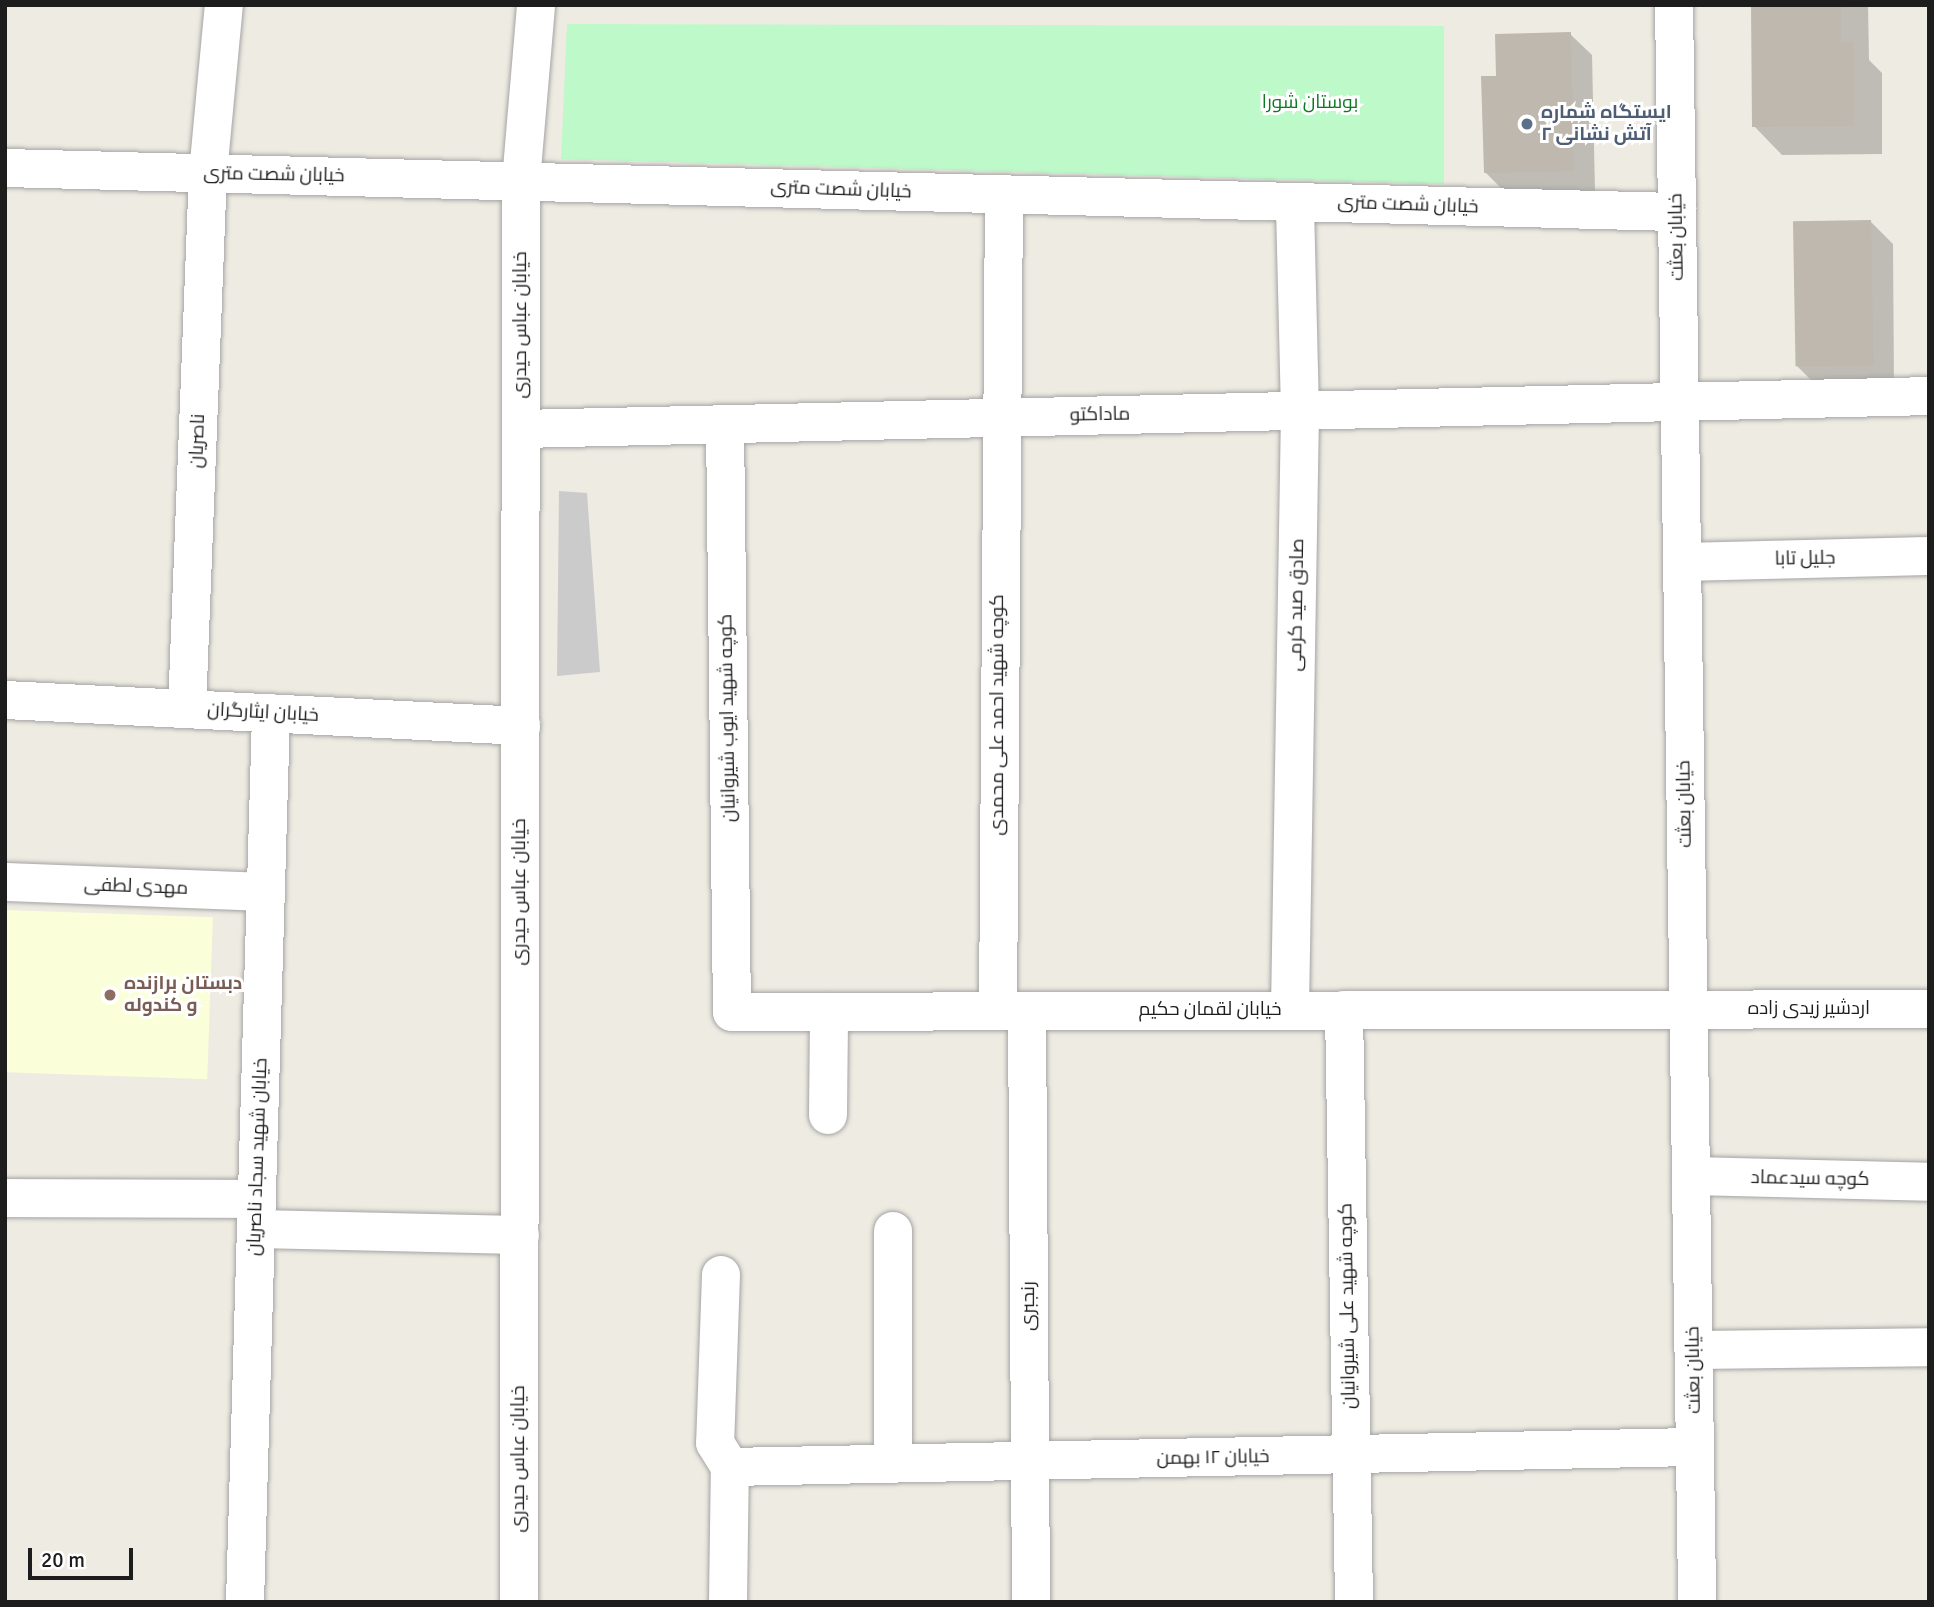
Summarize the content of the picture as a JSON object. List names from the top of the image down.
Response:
{
  "streets": {
    "street": [
      "خیابان شصت متری",
      "خیابان بعثت",
      "خیابان عباس حیدری",
      "ماداکتو",
      "ناصریان",
      "جلیل تابا",
      "صادق صید کرمی",
      "خیابان ایثارگران",
      "کوچه شهید احمد علی محمدی",
      "کوچه شهید ایوب شیروانیان",
      "مهدی لطفی",
      "اردشیر زیدی زاده",
      "خیابان لقمان حکیم",
      "خیابان شهید سجاد ناصریان",
      "کوچه سیدعماد",
      "رنجبری",
      "کوچه شهید علی شیروانیان",
      "خیابان ۱۲ بهمن"
    ]
  },
  "crossings": [
    ["خیابان شصت متری", "خیابان بعثت"],
    ["خیابان شصت متری", "خیابان عباس حیدری"],
    ["خیابان شصت متری", "ناصریان"],
    ["خیابان شصت متری", "صادق صید کرمی"],
    ["خیابان شصت متری", "کوچه شهید احمد علی محمدی"],
    ["خیابان بعثت", "ماداکتو"],
    ["خیابان بعثت", "جلیل تابا"],
    ["خیابان بعثت", "اردشیر زیدی زاده"],
    ["خیابان بعثت", "خیابان لقمان حکیم"],
    ["خیابان بعثت", "کوچه سیدعماد"],
    ["خیابان بعثت", "خیابان ۱۲ بهمن"],
    ["خیابان عباس حیدری", "ماداکتو"],
    ["خیابان عباس حیدری", "خیابان ایثارگران"],
    ["ماداکتو", "صادق صید کرمی"],
    ["ماداکتو", "کوچه شهید احمد علی محمدی"],
    ["ماداکتو", "کوچه شهید ایوب شیروانیان"],
    ["ناصریان", "خیابان ایثارگران"],
    ["صادق صید کرمی", "خیابان لقمان حکیم"],
    ["خیابان ایثارگران", "خیابان شهید سجاد ناصریان"],
    ["کوچه شهید احمد علی محمدی", "خیابان لقمان حکیم"],
    ["کوچه شهید احمد علی محمدی", "رنجبری"],
    ["کوچه شهید ایوب شیروانیان", "خیابان لقمان حکیم"],
    ["مهدی لطفی", "خیابان شهید سجاد ناصریان"],
    ["اردشیر زیدی زاده", "خیابان لقمان حکیم"],
    ["خیابان لقمان حکیم", "رنجبری"],
    ["خیابان لقمان حکیم", "کوچه شهید علی شیروانیان"],
    ["رنجبری", "خیابان ۱۲ بهمن"],
    ["کوچه شهید علی شیروانیان", "خیابان ۱۲ بهمن"]
  ],
  "parks": ["بوستان شورا"],
  "places": ["ایستگاه شماره ۲ آتش نشانی", "دبستان برازنده و کندوله"],
  "scale_bar": "20 m"
}
